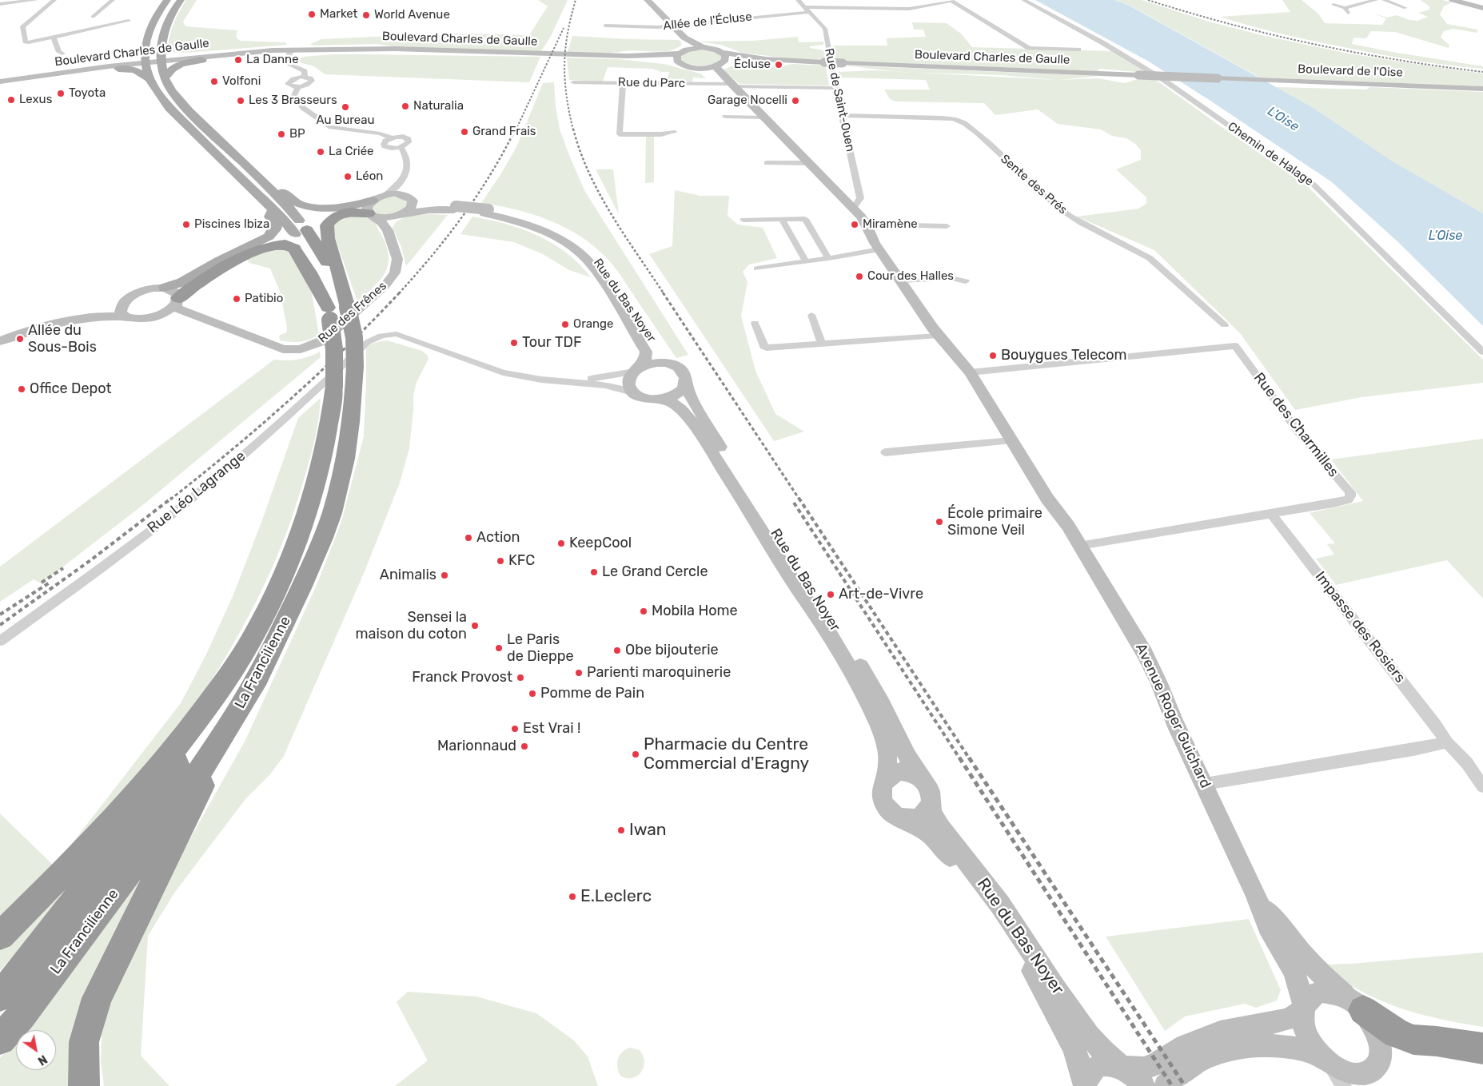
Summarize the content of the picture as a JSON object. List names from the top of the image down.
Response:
{
  "streets": {
    "highway": ["La Francilienne"],
    "main road": [
      "Boulevard Charles de Gaulle",
      "Boulevard de l'Oise",
      "Rue du Bas Noyer",
      "Rue des Frênes",
      "Avenue Roger Guichard"
    ],
    "street": [
      "Allée de l'Écluse",
      "Rue du Parc",
      "Rue de Saint-Ouen",
      "Chemin de Halage",
      "Sente des Prés",
      "Rue des Charmilles",
      "Rue Léo Lagrange",
      "Impasse des Rosiers"
    ]
  },
  "crossings": [
    ["Allée de l'Écluse", "Rue de Saint-Ouen"],
    ["Boulevard Charles de Gaulle", "Boulevard de l'Oise"],
    ["Rue du Parc", "Rue de Saint-Ouen"],
    ["Rue de Saint-Ouen", "Sente des Prés"],
    ["Rue du Bas Noyer", "Rue des Frênes"],
    ["Rue des Charmilles", "Impasse des Rosiers"],
    ["Rue des Charmilles", "Avenue Roger Guichard"]
  ],
  "water": ["L'Oise", "L’Oise"],
  "places": [
    "Market",
    "World Avenue",
    "La Danne",
    "Écluse",
    "Volfoni",
    "Toyota",
    "Lexus",
    "Les 3 Brasseurs",
    "Garage Nocelli",
    "Naturalia",
    "Au Bureau",
    "Grand Frais",
    "BP",
    "La Criée",
    "Léon",
    "Piscines Ibiza",
    "Miramène",
    "Cour des Halles",
    "Patibio",
    "Orange",
    "Allée du Sous-Bois",
    "Tour TDF",
    "Bouygues Telecom",
    "Office Depot",
    "École primaire Simone Veil",
    "Action",
    "KeepCool",
    "KFC",
    "Le Grand Cercle",
    "Animalis",
    "Art-de-Vivre",
    "Mobila Home",
    "Sensei la maison du coton",
    "Le Paris de Dieppe",
    "Obe bijouterie",
    "Parienti maroquinerie",
    "Franck Provost",
    "Pomme de Pain",
    "Est Vrai !",
    "Marionnaud",
    "Pharmacie du Centre Commercial d'Eragny",
    "Iwan",
    "E.Leclerc"
  ],
  "north": "bottom right"
}
